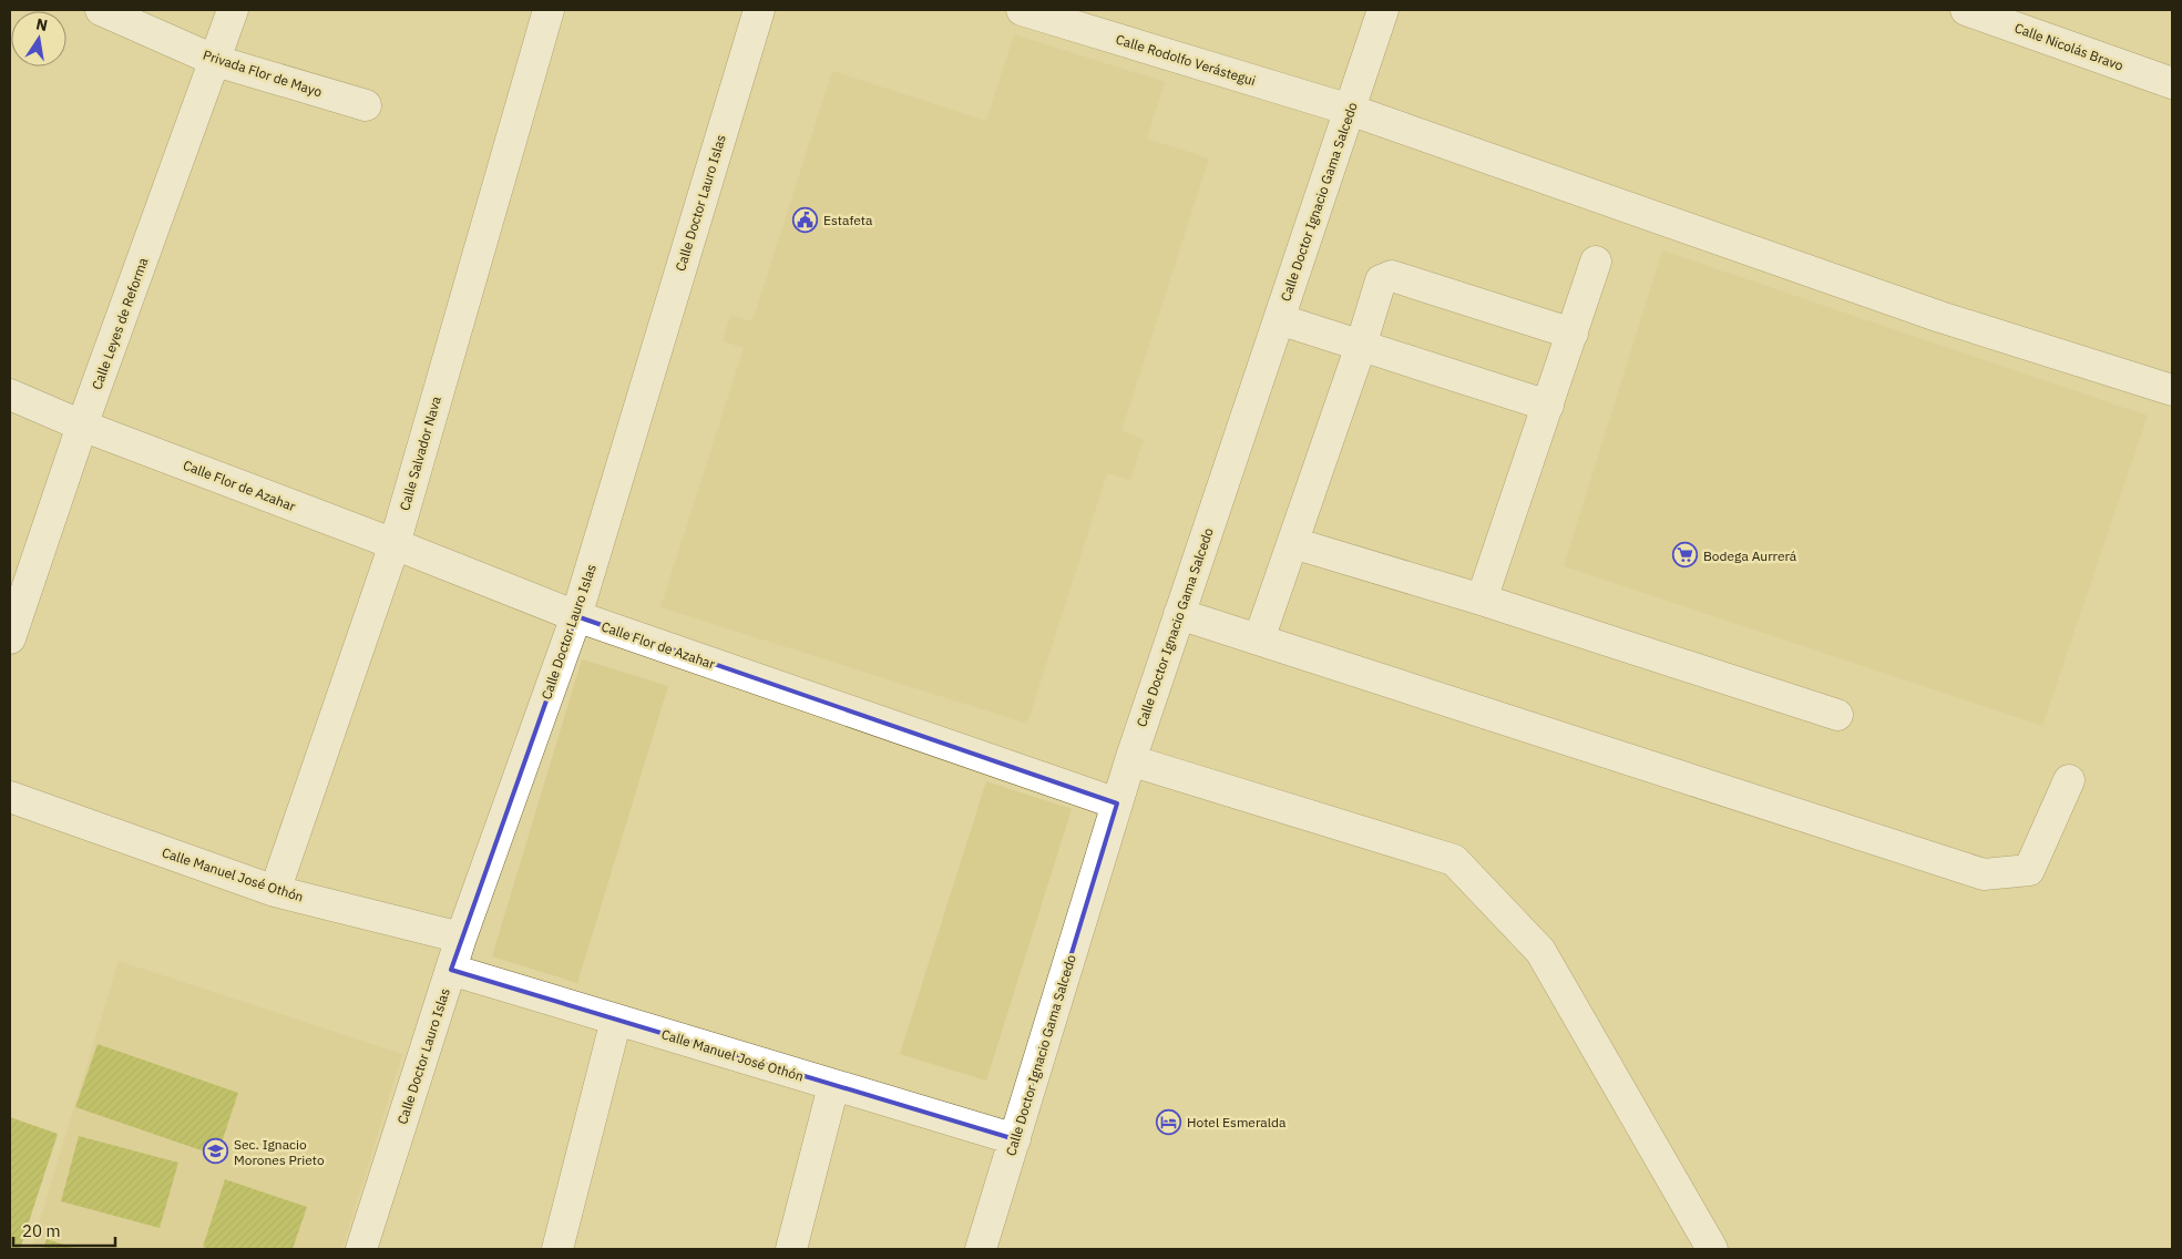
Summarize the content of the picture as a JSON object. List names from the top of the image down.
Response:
{
  "streets": {
    "street": [
      "Calle Nicolás Bravo",
      "Calle Rodolfo Verástegui",
      "Privada Flor de Mayo",
      "Calle Doctor Ignacio Gama Salcedo",
      "Calle Doctor Lauro Islas",
      "Calle Leyes de Reforma",
      "Calle Salvador Nava",
      "Calle Flor de Azahar",
      "Calle Manuel José Othón"
    ]
  },
  "crossings": [
    ["Calle Rodolfo Verástegui", "Calle Doctor Ignacio Gama Salcedo"],
    ["Privada Flor de Mayo", "Calle Leyes de Reforma"],
    ["Calle Doctor Ignacio Gama Salcedo", "Calle Flor de Azahar"],
    ["Calle Doctor Ignacio Gama Salcedo", "Calle Manuel José Othón"],
    ["Calle Doctor Lauro Islas", "Calle Flor de Azahar"],
    ["Calle Doctor Lauro Islas", "Calle Manuel José Othón"],
    ["Calle Leyes de Reforma", "Calle Flor de Azahar"],
    ["Calle Salvador Nava", "Calle Flor de Azahar"],
    ["Calle Salvador Nava", "Calle Manuel José Othón"]
  ],
  "places": {
    "public building": ["Estafeta"],
    "supermarket": ["Bodega Aurrerá"],
    "hotel": ["Hotel Esmeralda"],
    "school or university": ["Sec. Ignacio Morones Prieto"]
  },
  "scale_bar": "20 m",
  "north": "top"
}
